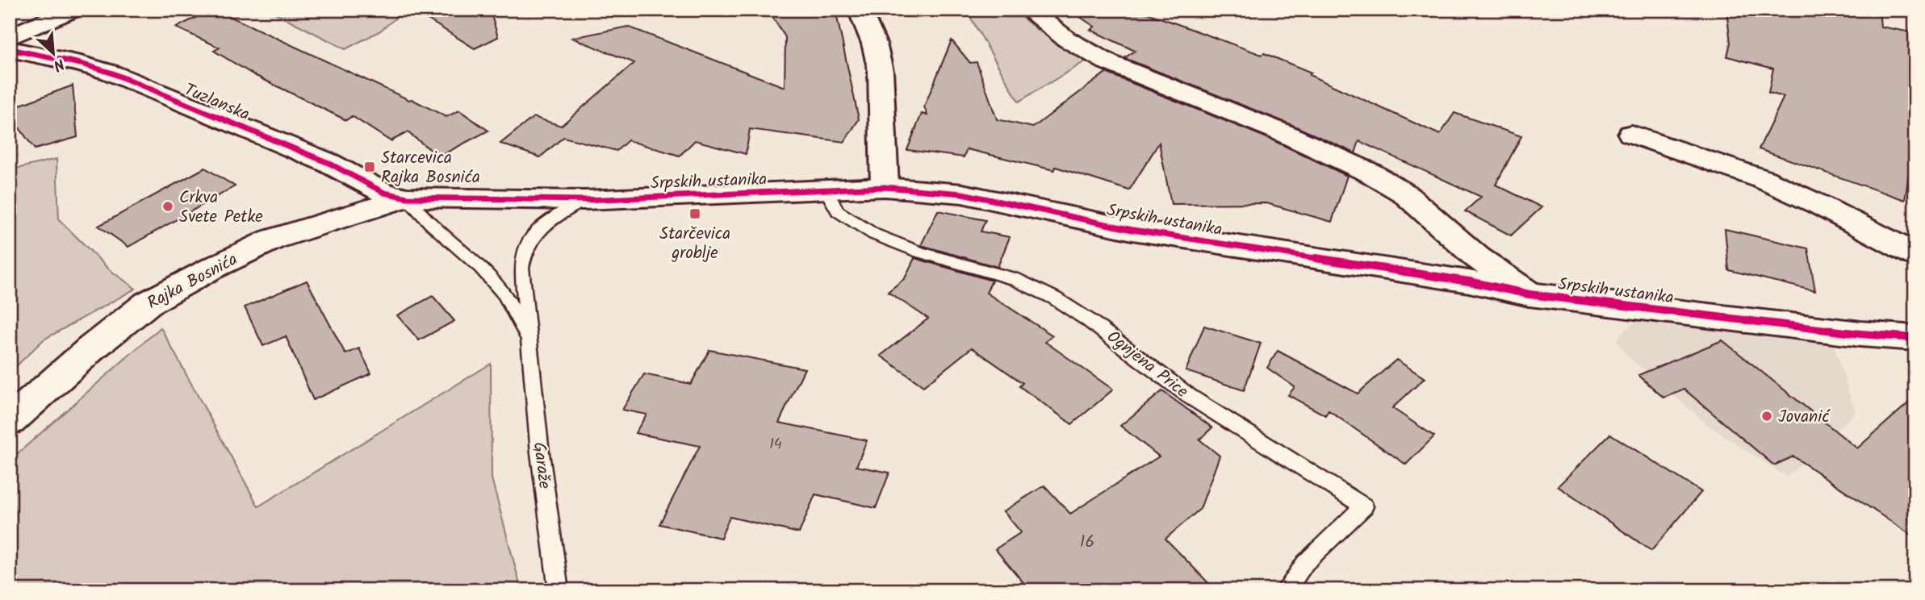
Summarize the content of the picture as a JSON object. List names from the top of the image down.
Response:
{
  "streets": {
    "street": ["Tuzlanska", "Srpskih ustanika", "Rajka Bosnića"],
    "lane": ["Ognjena Price", "Garaže"]
  },
  "crossings": [
    ["Tuzlanska", "Srpskih ustanika"],
    ["Tuzlanska", "Rajka Bosnića"],
    ["Tuzlanska", "Garaže"],
    ["Srpskih ustanika", "Rajka Bosnića"],
    ["Srpskih ustanika", "Ognjena Price"],
    ["Srpskih ustanika", "Garaže"],
    ["Rajka Bosnića", "Garaže"]
  ],
  "places": {
    "transit": ["Starcevica Rajka Bosnića", "Starčevica groblje"],
    "other": ["Crkva Svete Petke", "Jovanić"]
  },
  "house_numbers": ["14", "16"],
  "north": "bottom right"
}
